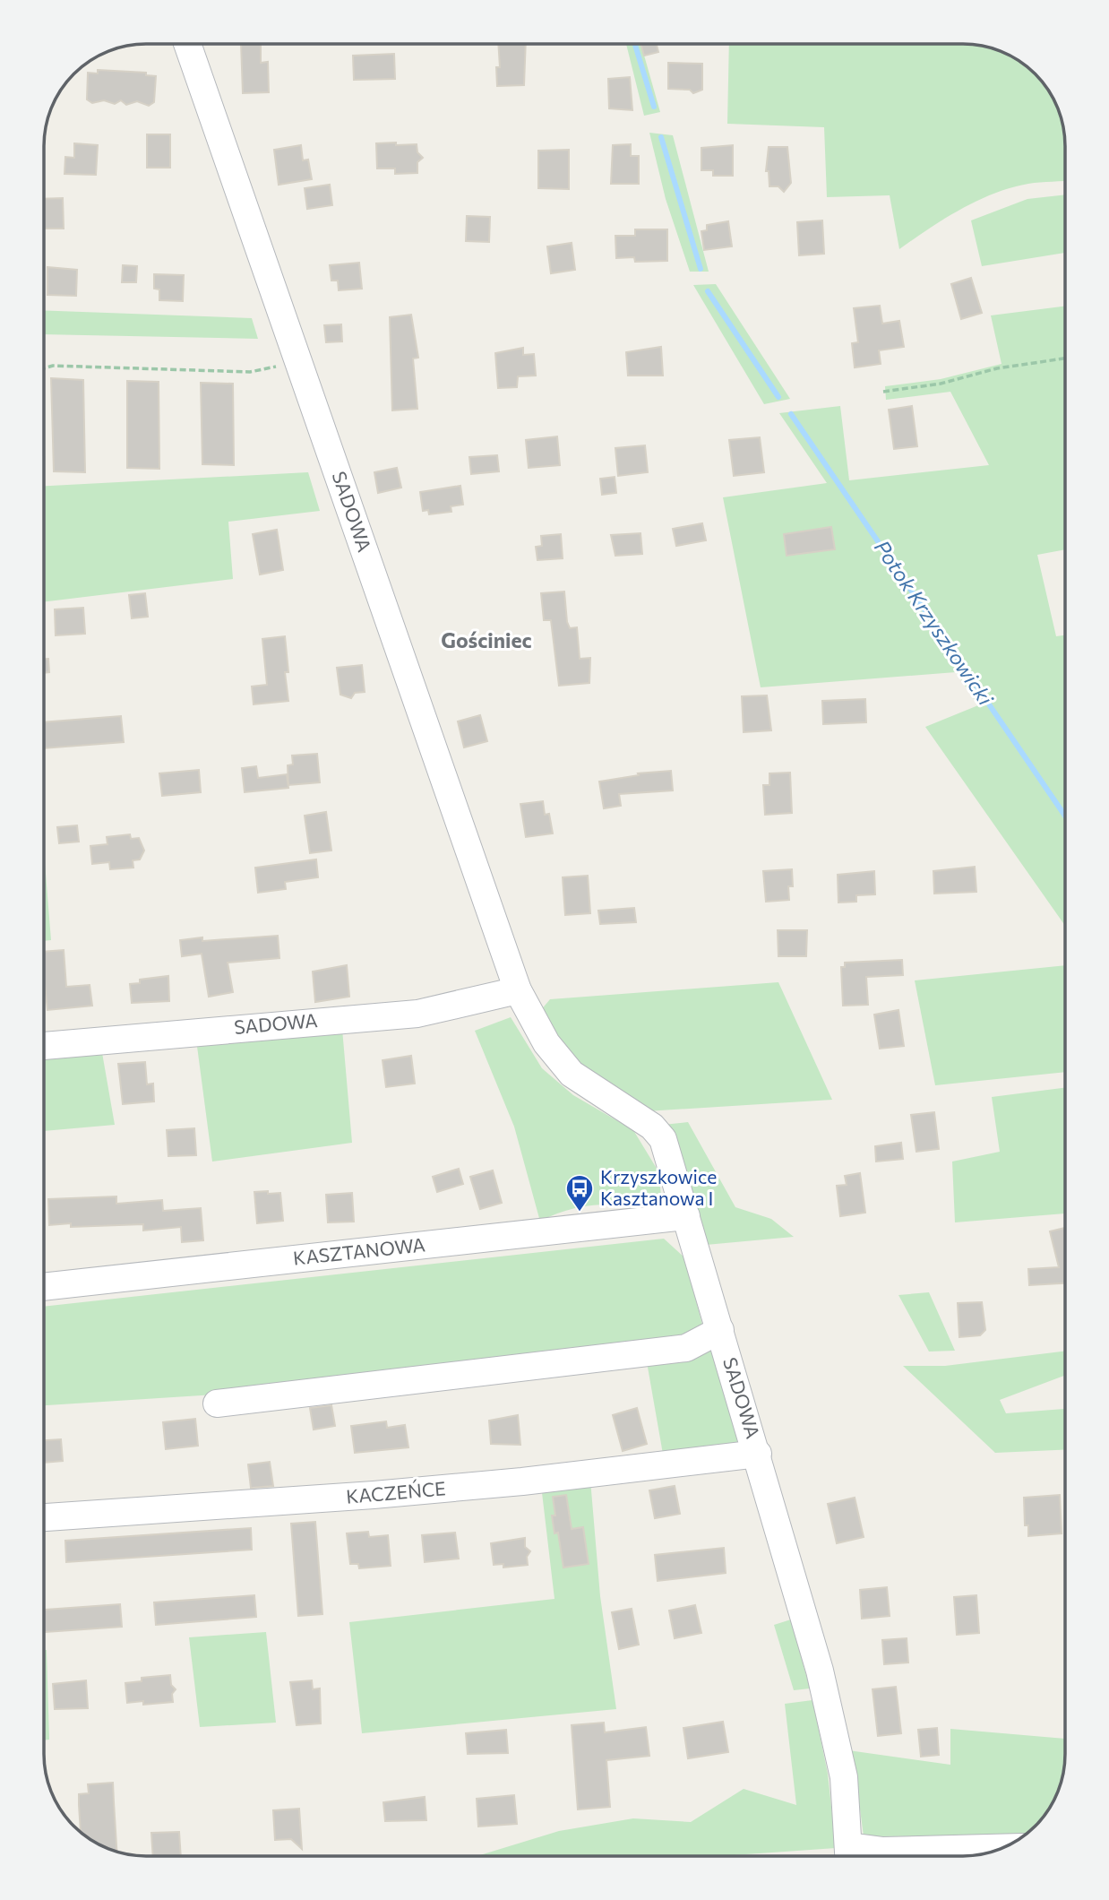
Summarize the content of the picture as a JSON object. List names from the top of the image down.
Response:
{
  "streets": {
    "street": ["SADOWA", "KASZTANOWA", "KACZEŃCE"]
  },
  "crossings": [
    ["SADOWA", "KASZTANOWA"],
    ["SADOWA", "KACZEŃCE"]
  ],
  "districts": ["Gościniec"],
  "water": ["Potok Krzyszkowicki"],
  "places": {
    "bus stop": ["Krzyszkowice Kasztanowa I"]
  }
}
